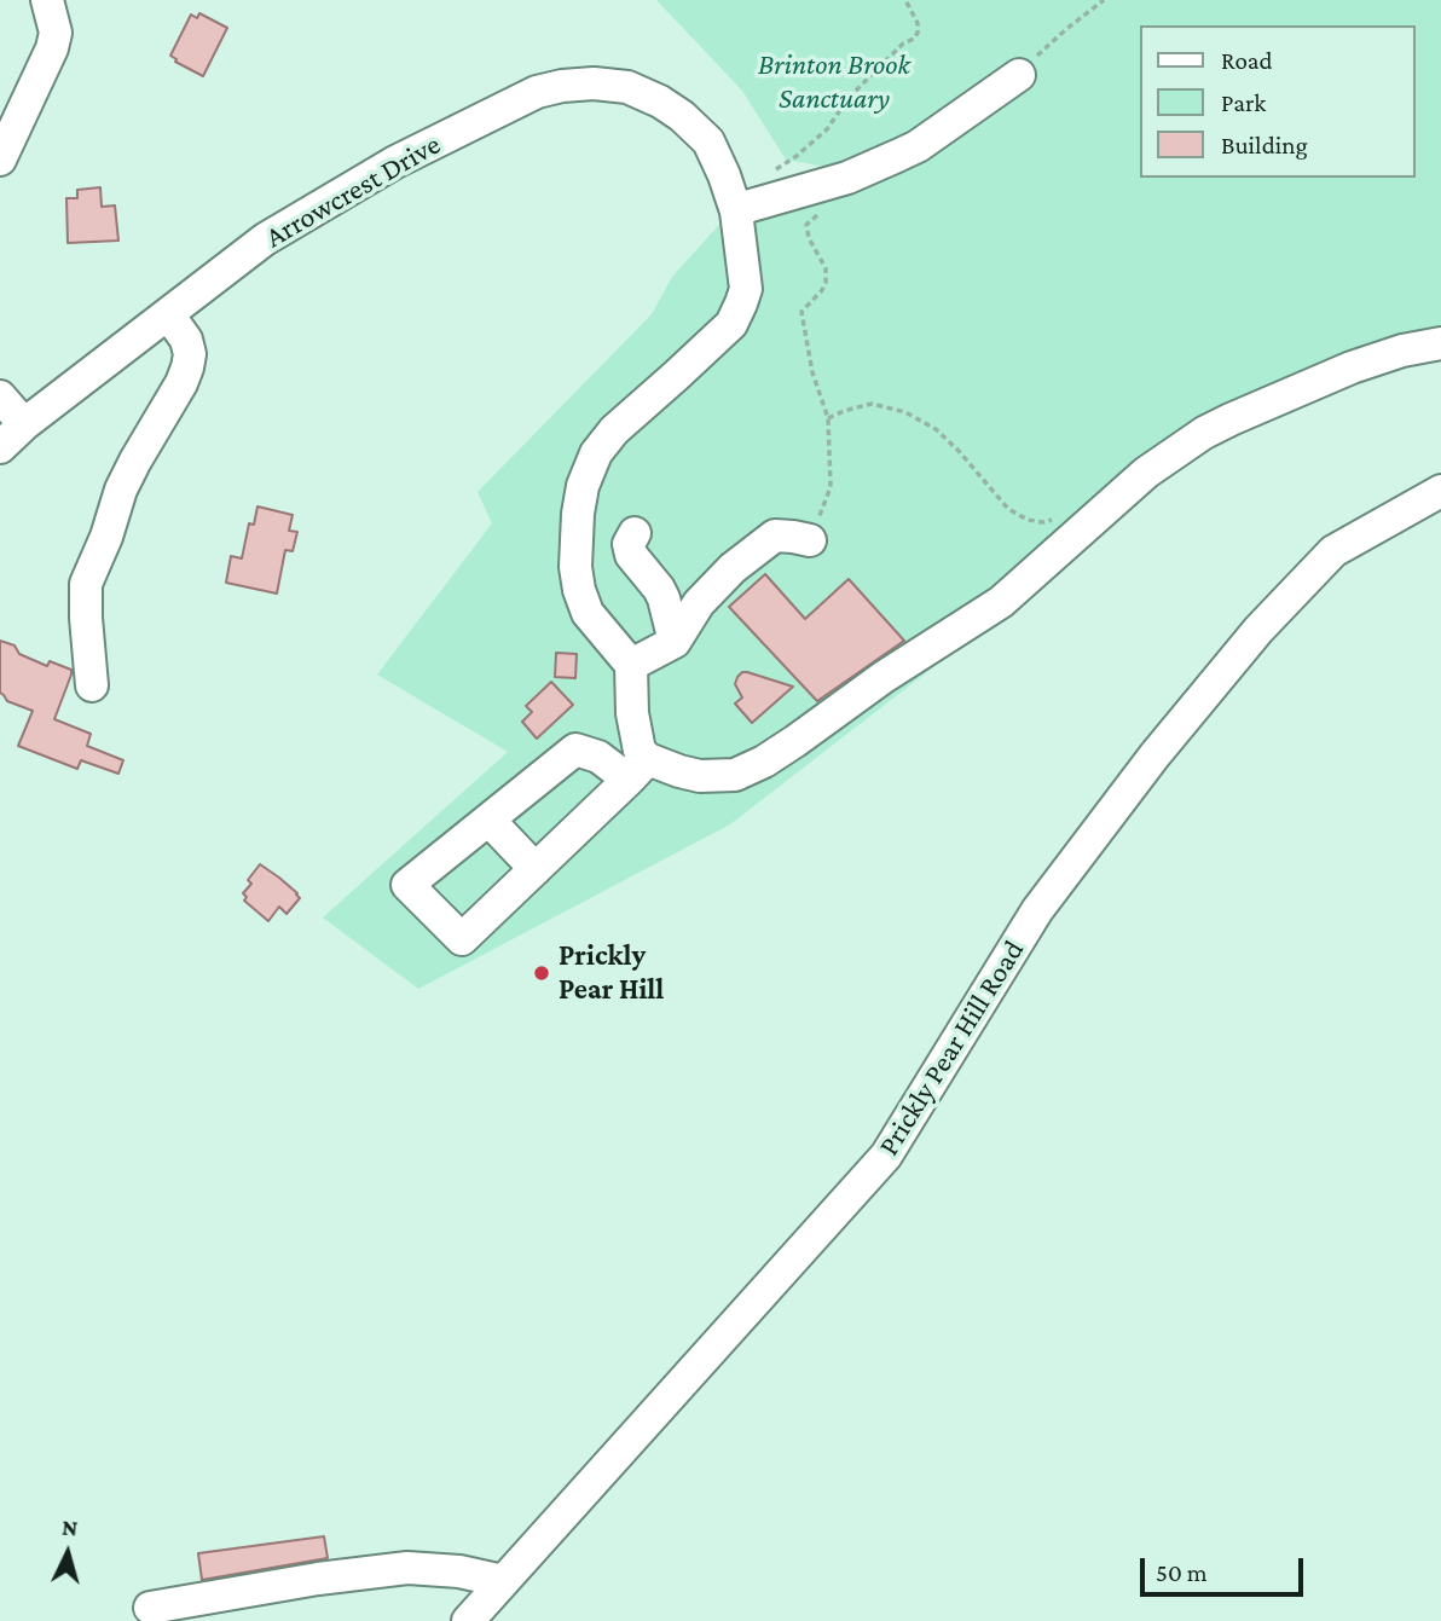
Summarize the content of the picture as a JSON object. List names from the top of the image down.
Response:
{
  "streets": {
    "street": ["Arrowcrest Drive", "Prickly Pear Hill Road"]
  },
  "parks": ["Brinton Brook Sanctuary"],
  "places": ["Prickly Pear Hill"],
  "legend": ["Road", "Park", "Building"],
  "scale_bar": "50 m",
  "north": "top"
}
